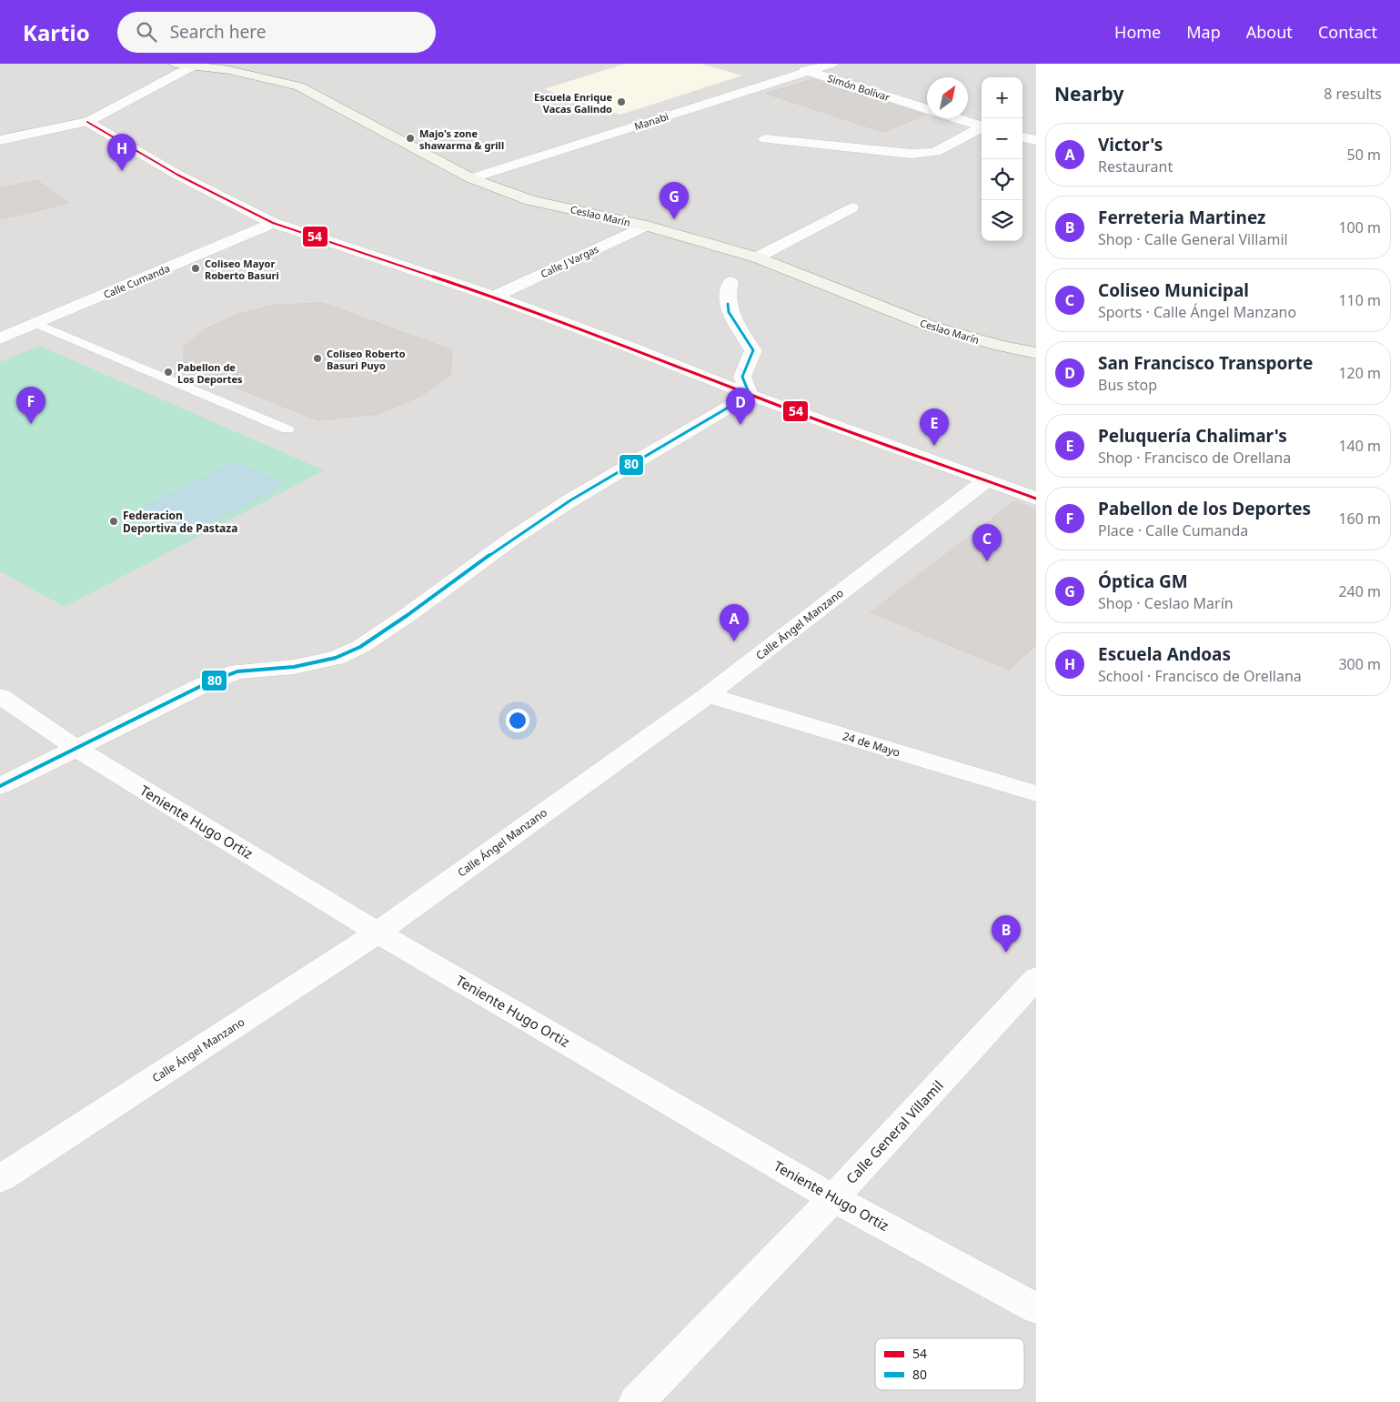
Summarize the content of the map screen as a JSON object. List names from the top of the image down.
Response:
{
  "streets": {
    "main road": ["Ceslao Marín"],
    "street": [
      "Simón Bolívar",
      "Manabi",
      "Calle J Vargas",
      "Calle Cumanda",
      "Calle Ángel Manzano",
      "24 de Mayo",
      "Teniente Hugo Ortiz",
      "Calle General Villamil"
    ]
  },
  "crossings": [
    ["Simón Bolívar", "Manabi"],
    ["Manabi", "Ceslao Marín"],
    ["Ceslao Marín", "Calle J Vargas"],
    ["Calle Ángel Manzano", "24 de Mayo"],
    ["Calle Ángel Manzano", "Teniente Hugo Ortiz"],
    ["Teniente Hugo Ortiz", "Calle General Villamil"]
  ],
  "places": [
    "Escuela Enrique Vacas Galindo",
    "Majo's zone shawarma & grill",
    "Coliseo Mayor Roberto Basuri",
    "Coliseo Roberto Basuri Puyo",
    "Pabellon de Los Deportes",
    "Federacion Deportiva de Pastaza"
  ],
  "lines": ["transit line 54", "transit line 80"],
  "legend": ["54", "80"],
  "north": "top right",
  "page": {
    "header": "Kartio",
    "search": "Search here",
    "nav": [
      "Home",
      "Map",
      "About",
      "Contact"
    ],
    "heading": ["Nearby", "8 results"],
    "map_buttons": ["+", "−"],
    "list": [
      {
        "mark": "A",
        "name": "Victor's",
        "note": "Restaurant",
        "value": "50 m"
      },
      {
        "mark": "B",
        "name": "Ferreteria Martinez",
        "note": "Shop · Calle General Villamil",
        "value": "100 m"
      },
      {
        "mark": "C",
        "name": "Coliseo Municipal",
        "note": "Sports · Calle Ángel Manzano",
        "value": "110 m"
      },
      {
        "mark": "D",
        "name": "San Francisco Transporte",
        "note": "Bus stop",
        "value": "120 m"
      },
      {
        "mark": "E",
        "name": "Peluquería Chalimar's",
        "note": "Shop · Francisco de Orellana",
        "value": "140 m"
      },
      {
        "mark": "F",
        "name": "Pabellon de los Deportes",
        "note": "Place · Calle Cumanda",
        "value": "160 m"
      },
      {
        "mark": "G",
        "name": "Óptica GM",
        "note": "Shop · Ceslao Marín",
        "value": "240 m"
      },
      {
        "mark": "H",
        "name": "Escuela Andoas",
        "note": "School · Francisco de Orellana",
        "value": "300 m"
      }
    ],
    "pins": [
      "H",
      "G",
      "F",
      "D",
      "E",
      "C",
      "A",
      "B"
    ]
  }
}
